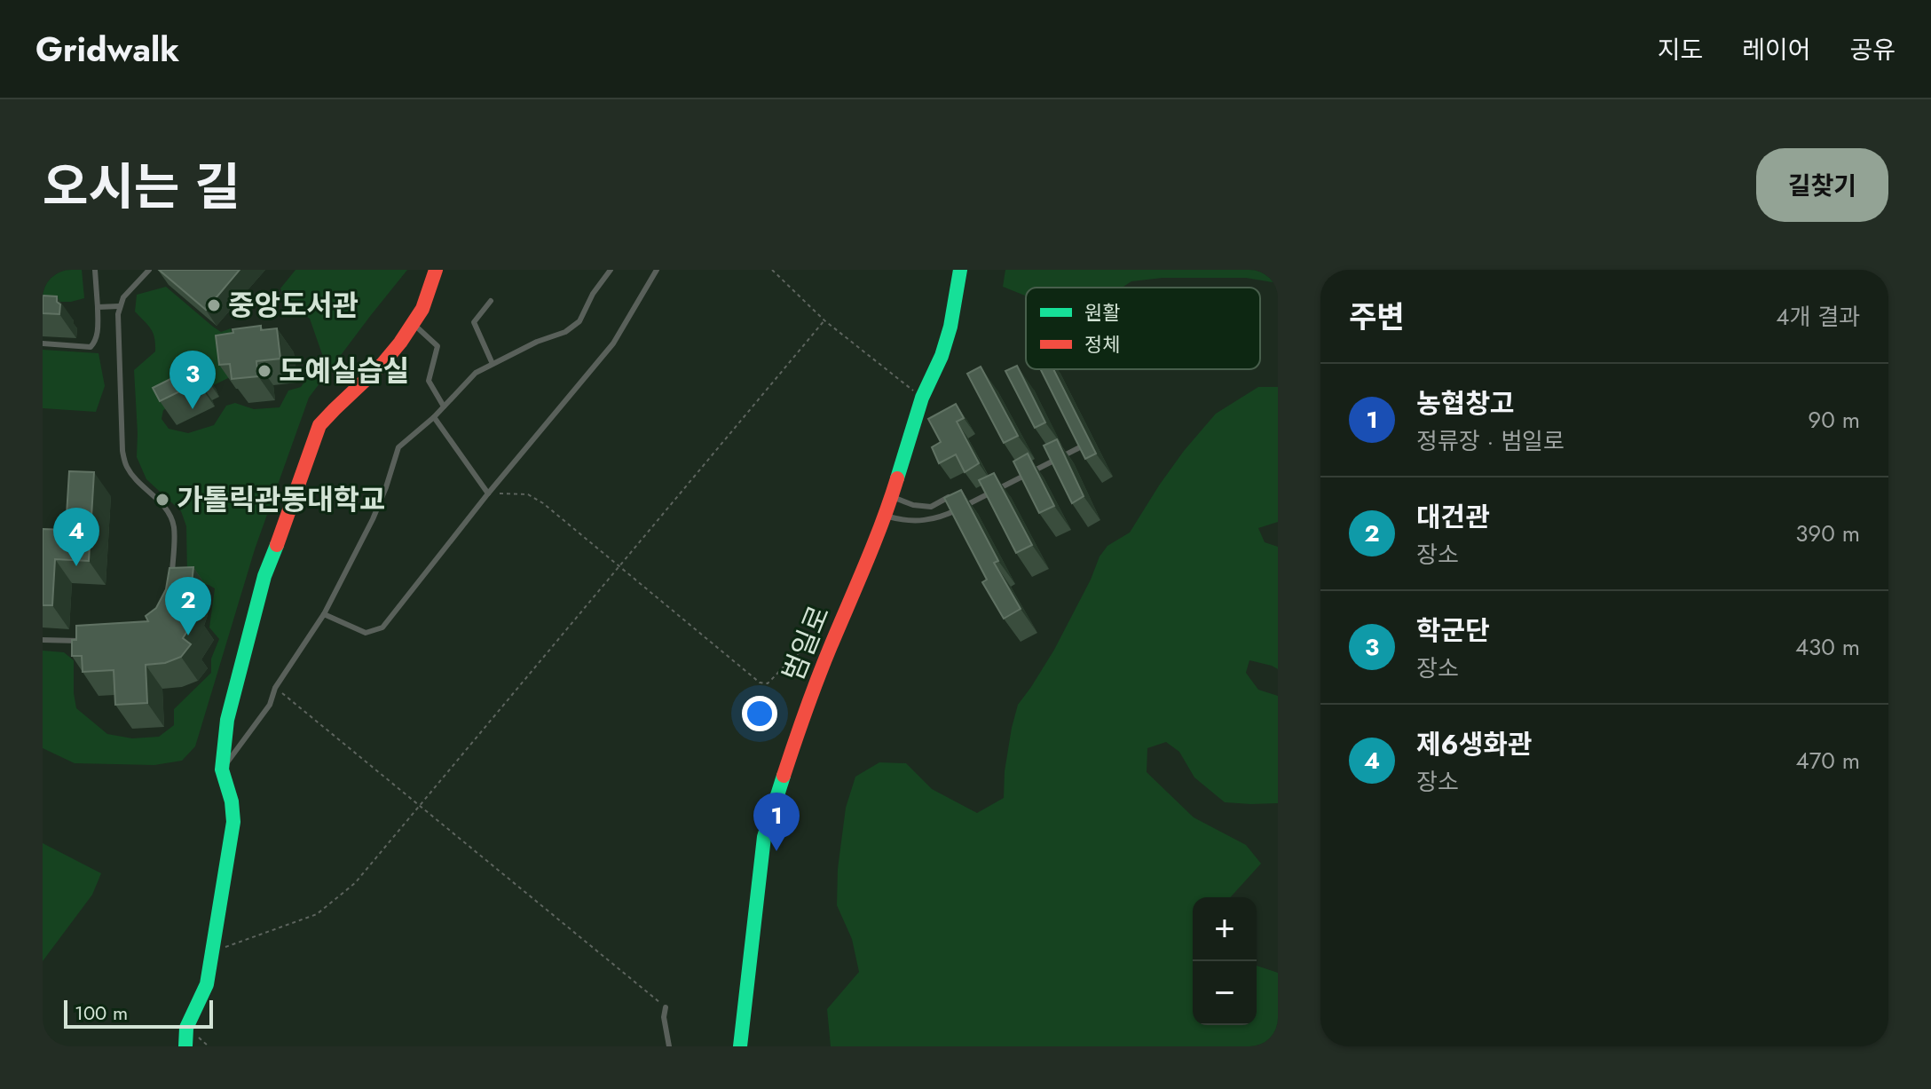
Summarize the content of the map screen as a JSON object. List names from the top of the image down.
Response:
{
  "streets": {
    "street": ["범일로"]
  },
  "places": ["중앙도서관", "도예실습실", "가톨릭관동대학교"],
  "legend": ["원활", "정체"],
  "scale_bar": "100 m",
  "page": {
    "header": "Gridwalk",
    "nav": ["지도", "레이어", "공유"],
    "title": "오시는 길",
    "buttons": "길찾기",
    "heading": ["주변", "4개 결과"],
    "pins": [
      "3",
      "4",
      "2",
      "1"
    ],
    "list": [
      {
        "mark": "1",
        "name": "농협창고",
        "note": "정류장 · 범일로",
        "value": "90 m"
      },
      {
        "mark": "2",
        "name": "대건관",
        "note": "장소",
        "value": "390 m"
      },
      {
        "mark": "3",
        "name": "학군단",
        "note": "장소",
        "value": "430 m"
      },
      {
        "mark": "4",
        "name": "제6생화관",
        "note": "장소",
        "value": "470 m"
      }
    ],
    "map_buttons": ["+", "−"],
    "scale": "100 m"
  }
}
